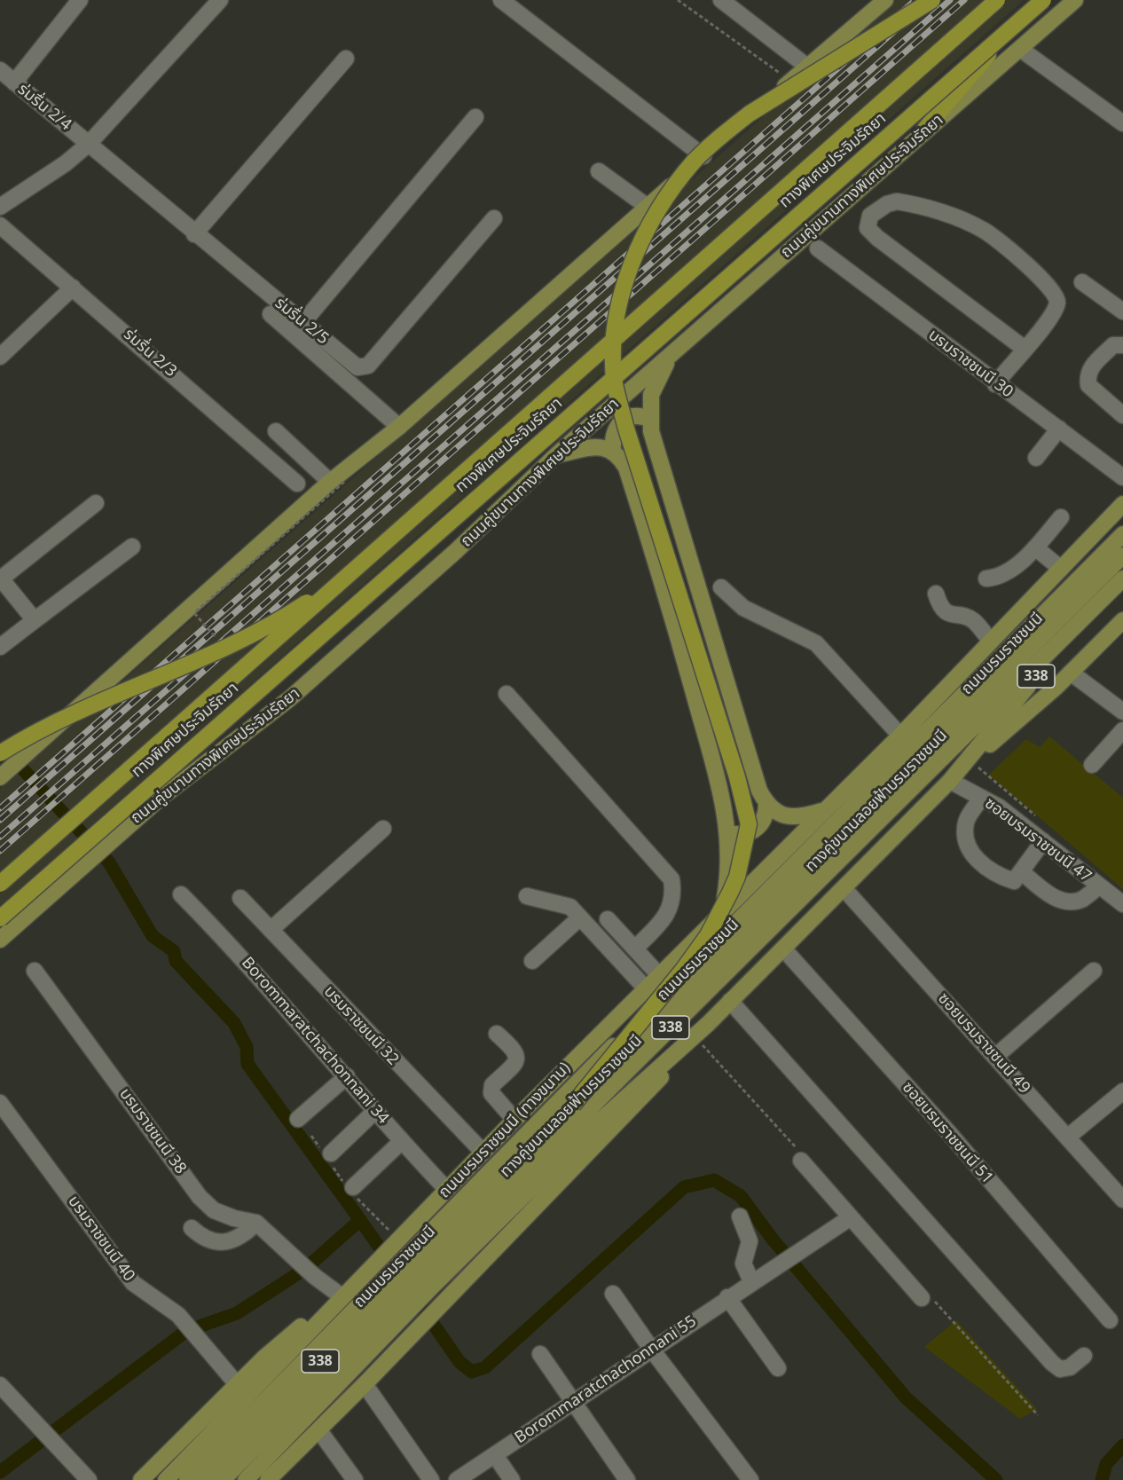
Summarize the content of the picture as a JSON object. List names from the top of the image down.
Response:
{
  "streets": {
    "highway": ["ทางพิเศษประจิมรัถยา"],
    "main road": [
      "ถนนคู่ขนานทางพิเศษประจิมรัถยา",
      "ถนนบรมราชชนนี",
      "338",
      "ทางคู่ขนานลอยฟ้าบรมราชชนนี",
      "ถนนบรมราชชนนี (ทางขนาน)"
    ],
    "street": [
      "ร่มรื่น 2/4",
      "ร่มรื่น 2/5",
      "ร่มรื่น 2/3",
      "บรมราชชนนี 30",
      "ซอยบรมราชชนนี 47",
      "บรมราชชนนี 32",
      "Borommaratchachonnani 34",
      "ซอยบรมราชชนนี 49",
      "บรมราชชนนี 38",
      "ซอยบรมราชชนนี 51",
      "บรมราชชนนี 40",
      "Borommaratchachonnani 55"
    ]
  },
  "crossings": [
    ["ร่มรื่น 2/4", "ร่มรื่น 2/5"],
    ["ถนนบรมราชชนนี", "338"],
    ["ถนนบรมราชชนนี", "ทางคู่ขนานลอยฟ้าบรมราชชนนี"],
    ["ถนนบรมราชชนนี", "ถนนบรมราชชนนี (ทางขนาน)"],
    ["338", "ซอยบรมราชชนนี 47"],
    ["338", "ซอยบรมราชชนนี 49"],
    ["338", "ซอยบรมราชชนนี 51"],
    ["ทางคู่ขนานลอยฟ้าบรมราชชนนี", "ถนนบรมราชชนนี (ทางขนาน)"],
    ["บรมราชชนนี 32", "ถนนบรมราชชนนี (ทางขนาน)"],
    ["Borommaratchachonnani 34", "ถนนบรมราชชนนี (ทางขนาน)"]
  ]
}
